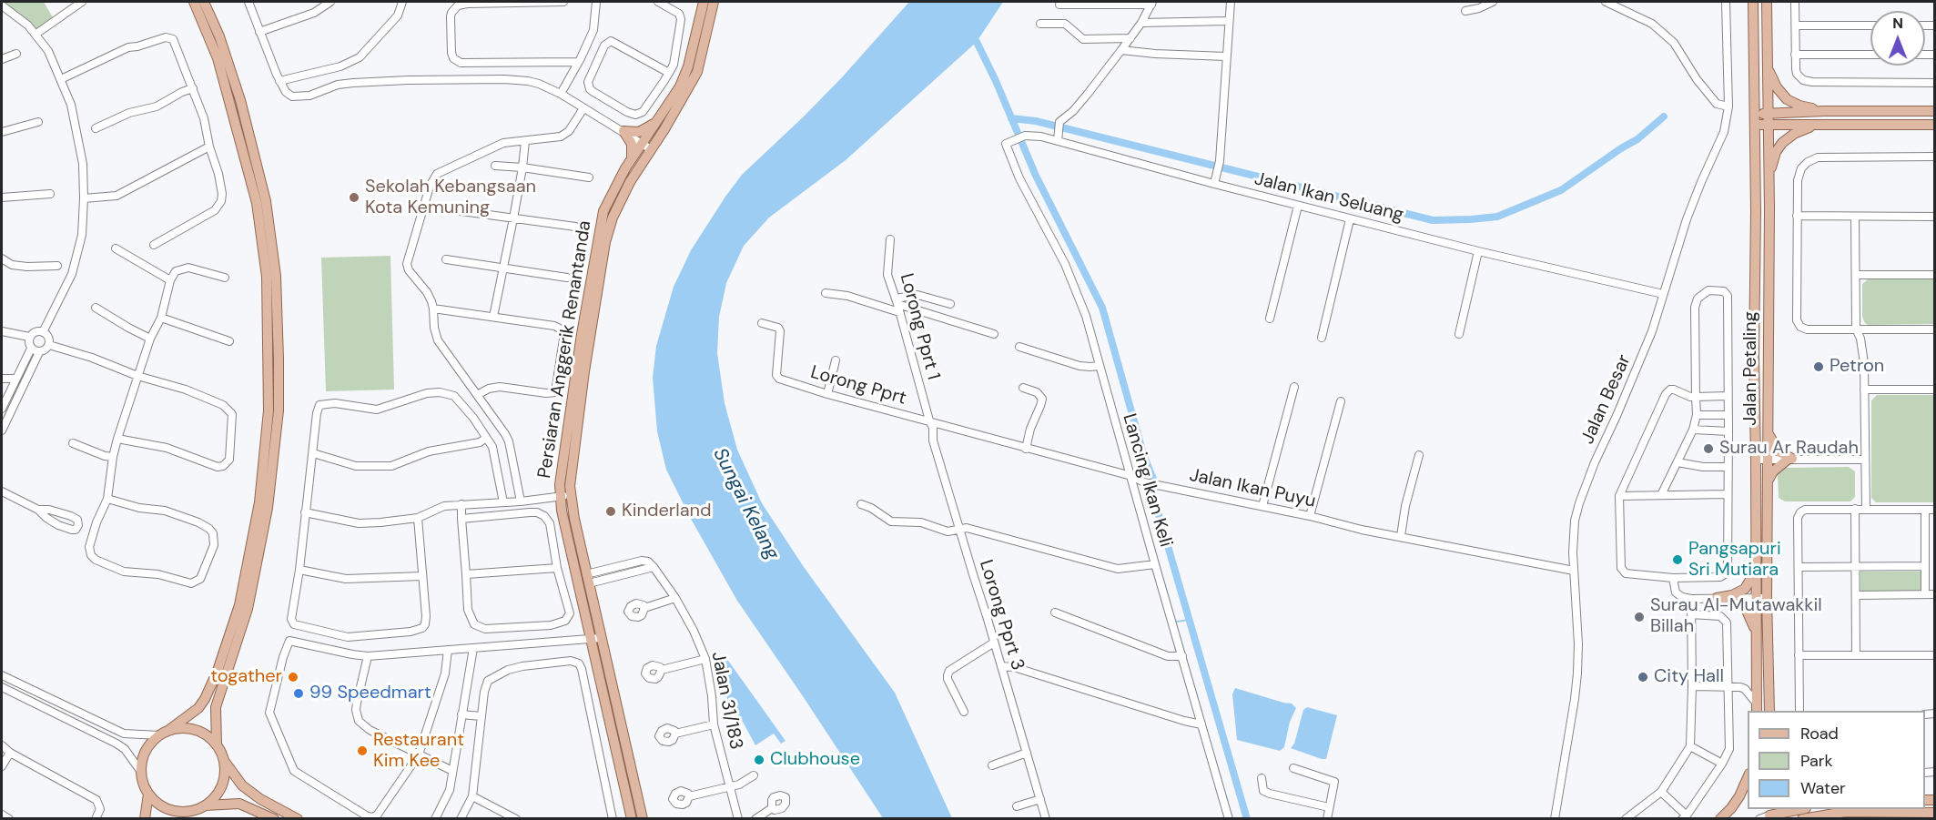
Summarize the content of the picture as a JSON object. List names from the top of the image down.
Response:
{
  "streets": {
    "main road": ["Persiaran Anggerik Renantanda", "Jalan Petaling"],
    "street": [
      "Jalan Ikan Seluang",
      "Lorong Pprt 1",
      "Lorong Pprt",
      "Jalan Besar",
      "Lancing Ikan Keli",
      "Jalan Ikan Puyu",
      "Lorong Pprt 3",
      "Jalan 31/183"
    ]
  },
  "crossings": [
    ["Jalan Ikan Seluang", "Jalan Besar"],
    ["Jalan Ikan Seluang", "Lancing Ikan Keli"],
    ["Lorong Pprt 1", "Lorong Pprt"],
    ["Lorong Pprt 1", "Jalan Ikan Puyu"],
    ["Lorong Pprt 1", "Lorong Pprt 3"],
    ["Lorong Pprt", "Jalan Ikan Puyu"],
    ["Lorong Pprt", "Lorong Pprt 3"],
    ["Jalan Besar", "Jalan Ikan Puyu"],
    ["Lancing Ikan Keli", "Jalan Ikan Puyu"],
    ["Jalan Ikan Puyu", "Lorong Pprt 3"]
  ],
  "water": ["Sungai Kelang"],
  "places": [
    "Sekolah Kebangsaan Kota Kemuning",
    "Petron",
    "Surau Ar Raudah",
    "Kinderland",
    "Pangsapuri Sri Mutiara",
    "Surau Al-Mutawakkil Billah",
    "togather",
    "City Hall",
    "99 Speedmart",
    "Restaurant Kim Kee",
    "Clubhouse"
  ],
  "legend": ["Road", "Park", "Water"],
  "north": "top"
}
